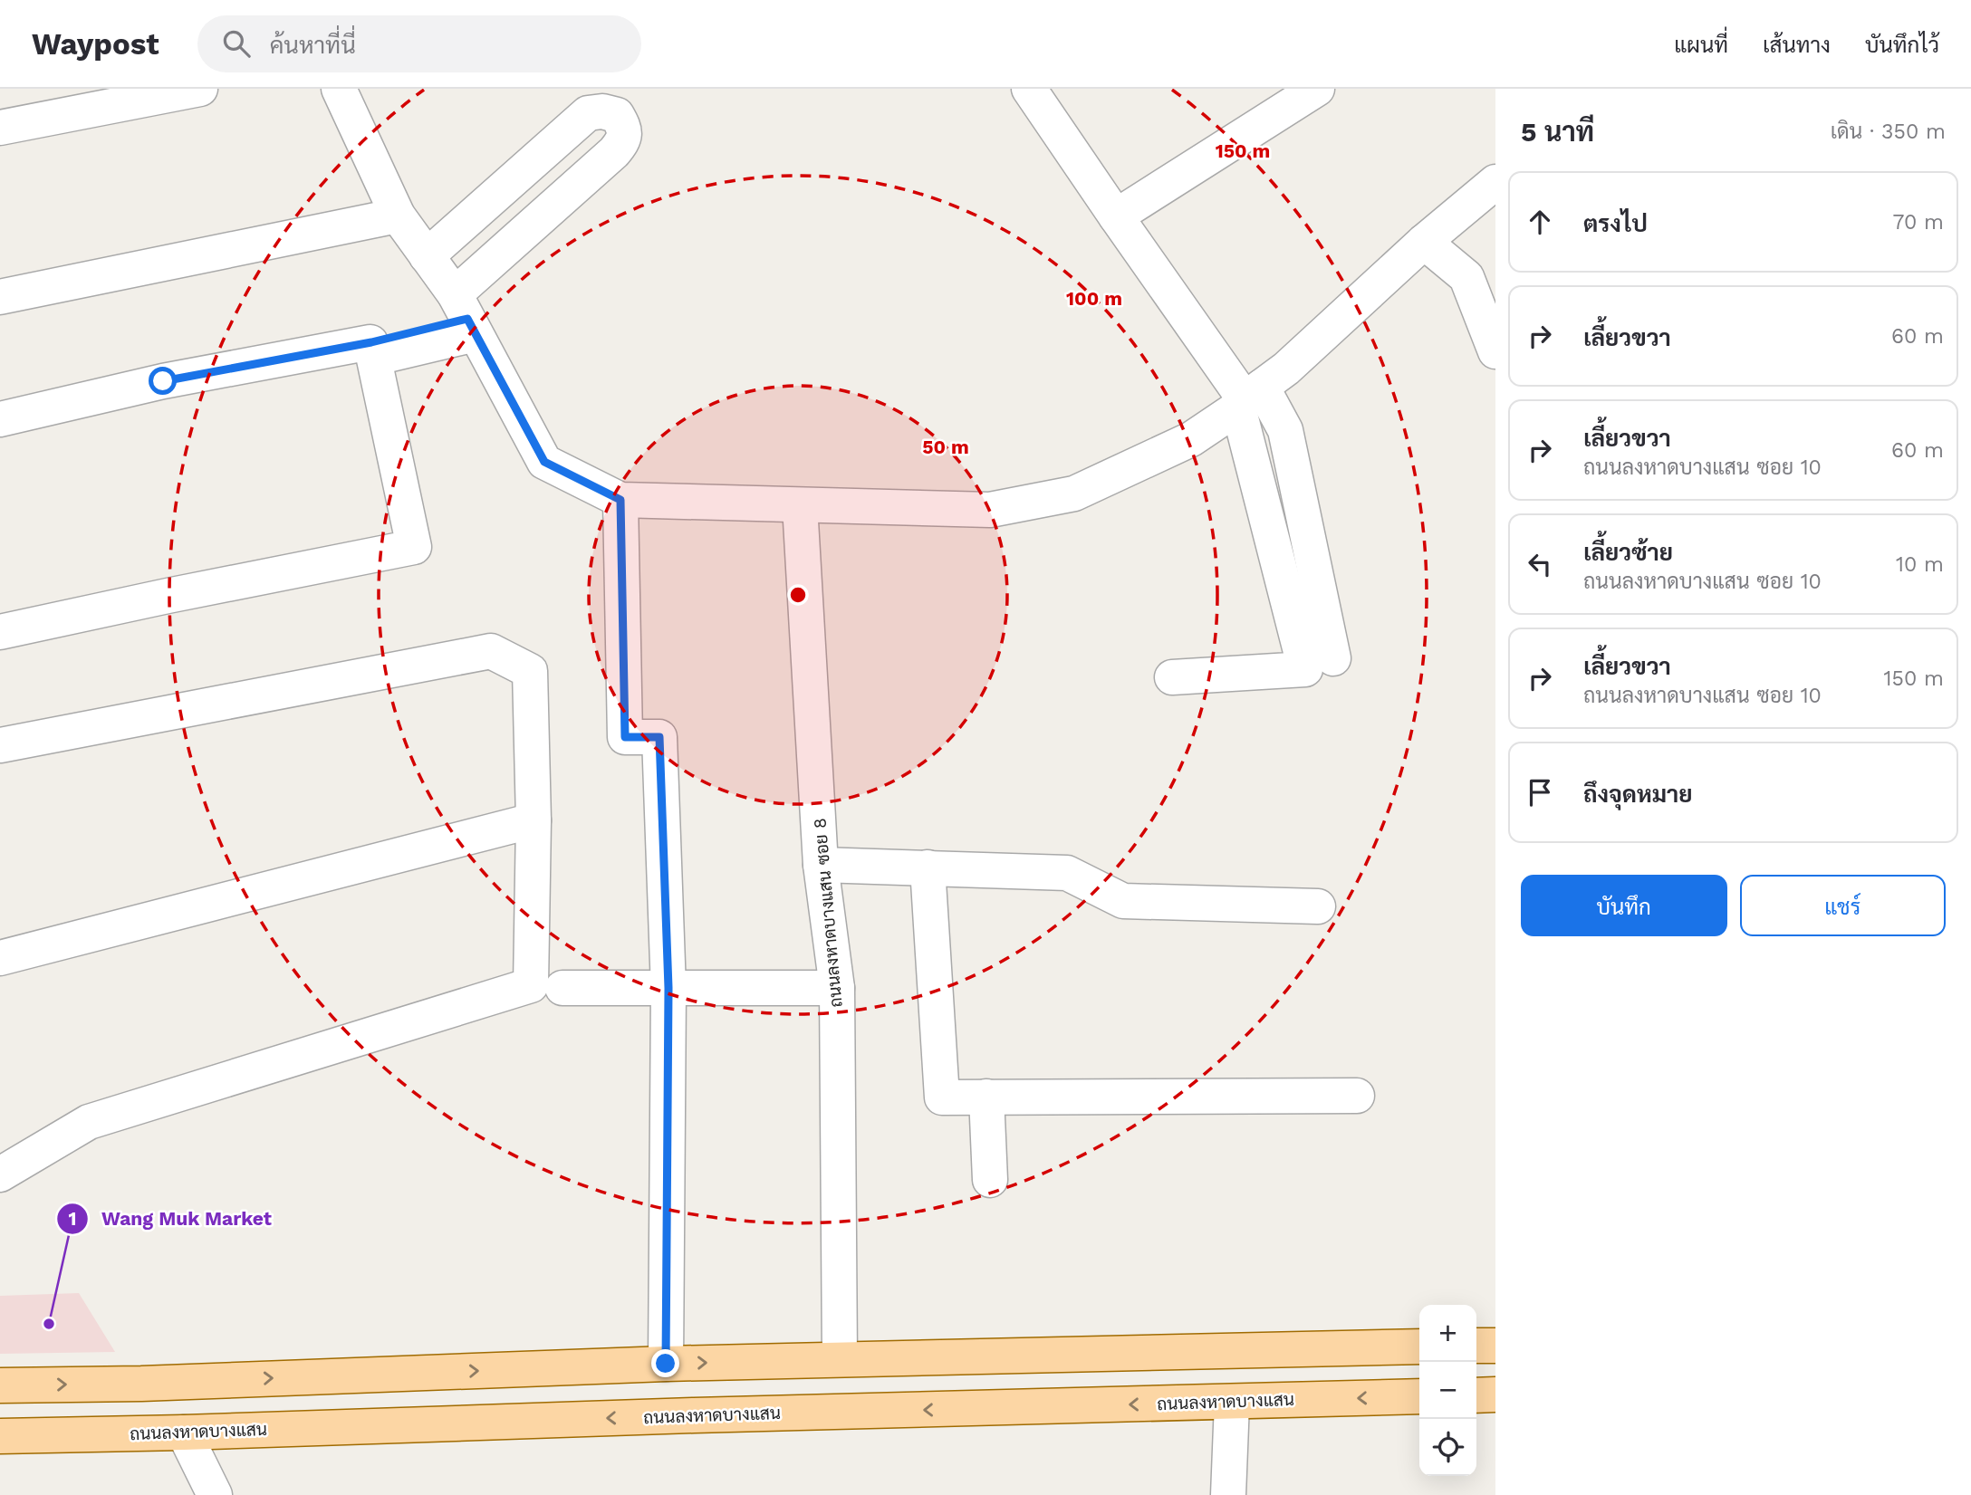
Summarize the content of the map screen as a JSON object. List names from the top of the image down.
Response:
{
  "streets": {
    "main road": ["ถนนลงหาดบางแสน"],
    "street": ["ถนนลงหาดบางแสน ซอย 8"]
  },
  "places": ["Wang Muk Market"],
  "page": {
    "header": "Waypost",
    "search": "ค้นหาที่นี่",
    "nav": ["แผนที่", "เส้นทาง", "บันทึกไว้"],
    "heading": ["5 นาที", "เดิน · 350 m"],
    "list": [
      ["ตรงไป", "70 m"],
      ["เลี้ยวขวา", "60 m"],
      ["เลี้ยวขวา", "ถนนลงหาดบางแสน ซอย 10", "60 m"],
      ["เลี้ยวซ้าย", "ถนนลงหาดบางแสน ซอย 10", "10 m"],
      ["เลี้ยวขวา", "ถนนลงหาดบางแสน ซอย 10", "150 m"],
      "ถึงจุดหมาย"
    ],
    "buttons": ["บันทึก", "แชร์"],
    "map_buttons": ["+", "−"]
  },
  "rings": ["150 m", "100 m", "50 m"]
}
